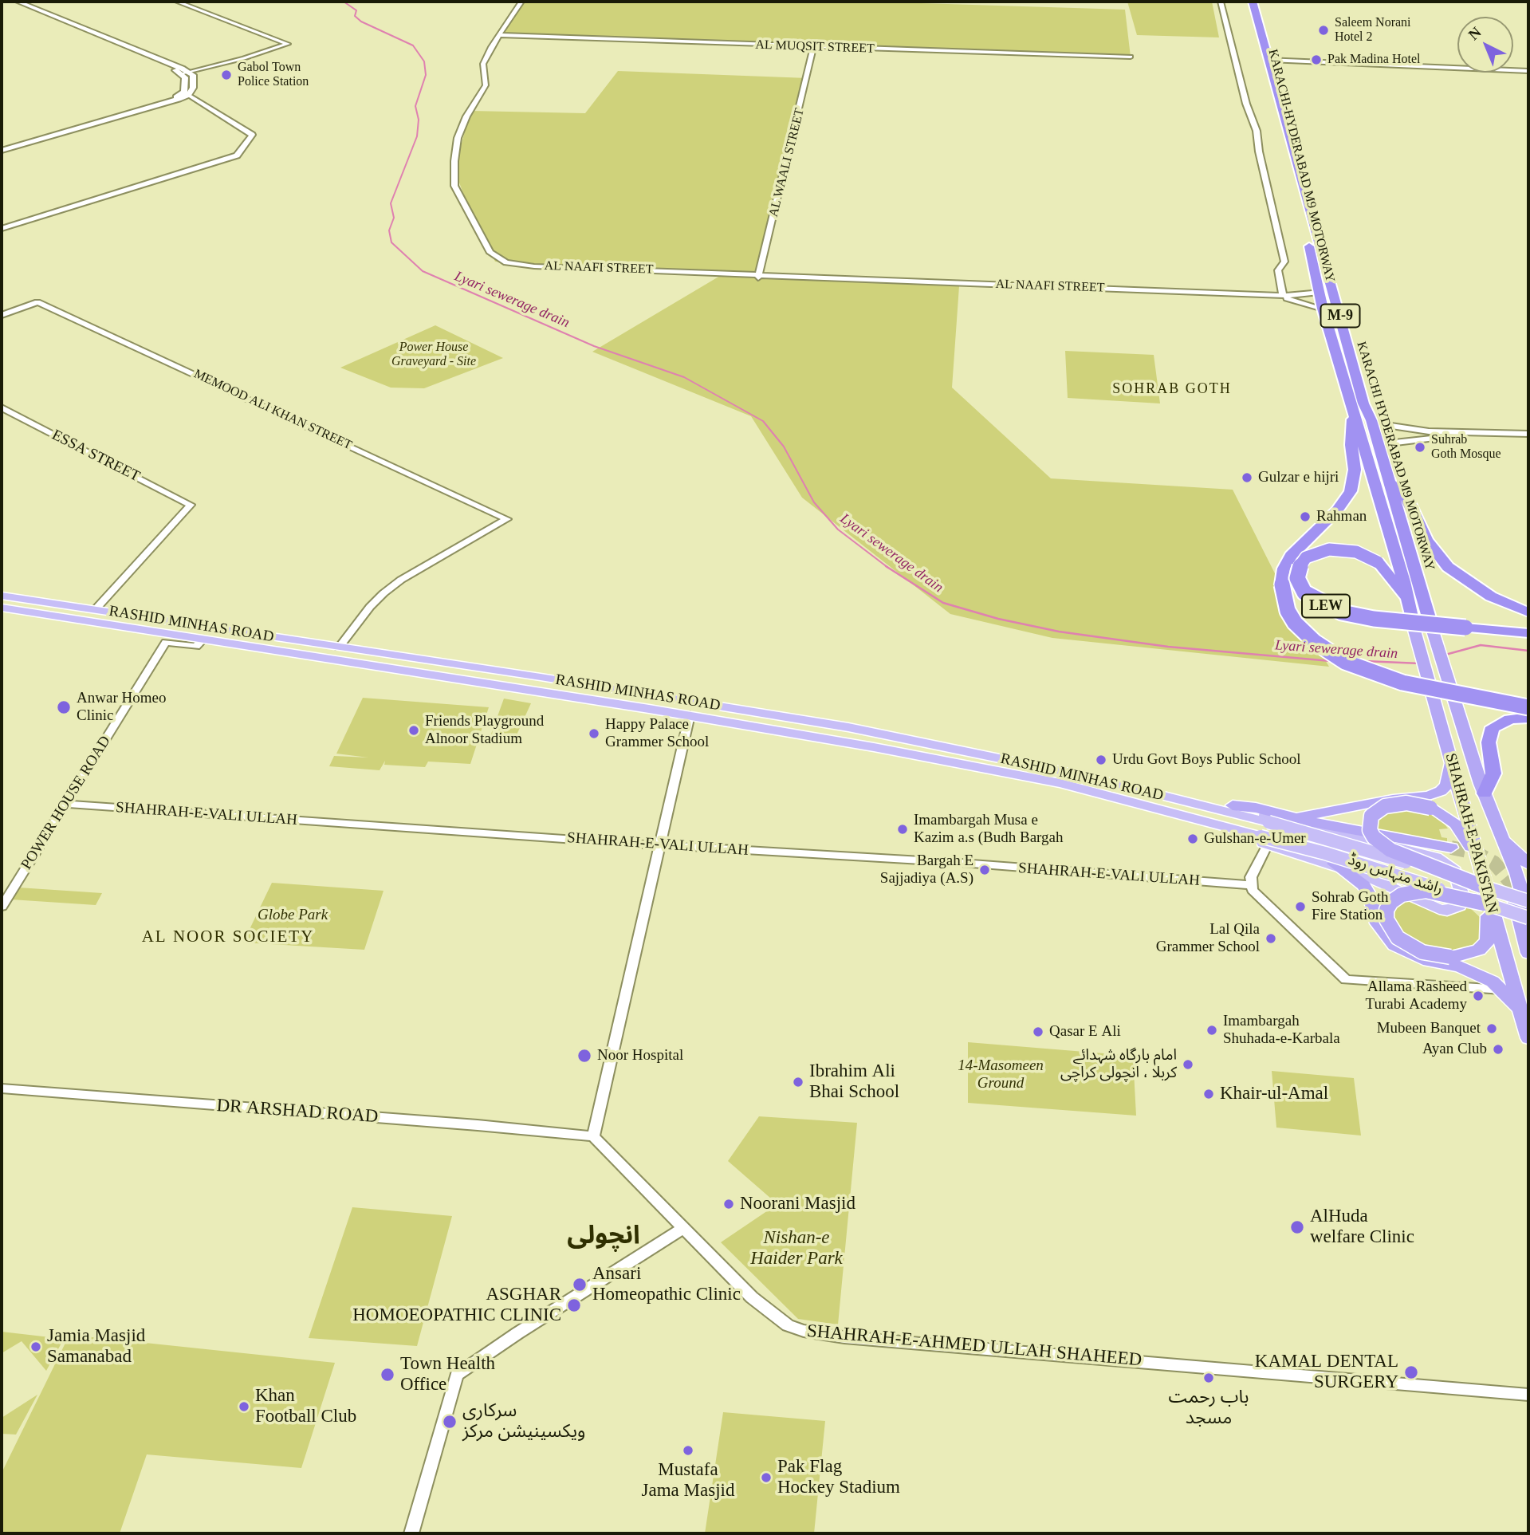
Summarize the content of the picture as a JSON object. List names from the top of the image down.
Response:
{
  "streets": {
    "highway": [
      "KARACHI-HYDERABAD M9 MOTORWAY",
      "M-9",
      "KARACHI HYDERABAD M9 MOTORWAY",
      "LEW",
      "SHAHRAH-E-PAKISTAN"
    ],
    "main road": ["RASHID MINHAS ROAD", "راشد منہاس روڈ"],
    "street": [
      "AL MUQSIT STREET",
      "AL WAALI STREET",
      "AL NAAFI STREET",
      "MEMOOD ALI KHAN STREET",
      "ESSA STREET",
      "POWER HOUSE ROAD",
      "SHAHRAH-E-VALI ULLAH",
      "DR ARSHAD ROAD",
      "SHAHRAH-E-AHMED ULLAH SHAHEED"
    ]
  },
  "crossings": [
    ["AL MUQSIT STREET", "AL WAALI STREET"],
    ["AL MUQSIT STREET", "AL NAAFI STREET"],
    ["AL WAALI STREET", "AL NAAFI STREET"],
    ["KARACHI-HYDERABAD M9 MOTORWAY", "AL NAAFI STREET"],
    ["KARACHI-HYDERABAD M9 MOTORWAY", "LEW"],
    ["KARACHI-HYDERABAD M9 MOTORWAY", "SHAHRAH-E-PAKISTAN"],
    ["MEMOOD ALI KHAN STREET", "RASHID MINHAS ROAD"],
    ["ESSA STREET", "RASHID MINHAS ROAD"],
    ["KARACHI HYDERABAD M9 MOTORWAY", "SHAHRAH-E-PAKISTAN"],
    ["RASHID MINHAS ROAD", "POWER HOUSE ROAD"],
    ["RASHID MINHAS ROAD", "راشد منہاس روڈ"],
    ["POWER HOUSE ROAD", "SHAHRAH-E-VALI ULLAH"],
    ["SHAHRAH-E-PAKISTAN", "راشد منہاس روڈ"],
    ["DR ARSHAD ROAD", "SHAHRAH-E-AHMED ULLAH SHAHEED"]
  ],
  "districts": ["SOHRAB GOTH", "AL NOOR SOCIETY", "انچولی"],
  "water": ["Lyari sewerage drain"],
  "parks": [
    "Power House Graveyard - Site",
    "Globe Park",
    "14-Masomeen Ground",
    "Nishan-e Haider Park"
  ],
  "places": [
    "Saleem Norani Hotel 2",
    "Pak Madina Hotel",
    "Gabol Town Police Station",
    "Suhrab Goth Mosque",
    "Gulzar e hijri",
    "Rahman",
    "Anwar Homeo Clinic",
    "Friends Playground Alnoor Stadium",
    "Happy Palace Grammer School",
    "Urdu Govt Boys Public School",
    "Imambargah Musa e Kazim a.s (Budh Bargah",
    "Gulshan-e-Umer",
    "Bargah E Sajjadiya (A.S)",
    "Sohrab Goth Fire Station",
    "Lal Qila Grammer School",
    "Allama Rasheed Turabi Academy",
    "Mubeen Banquet",
    "Imambargah Shuhada-e-Karbala",
    "Qasar E Ali",
    "Ayan Club",
    "Noor Hospital",
    "امام بارگاہ شہدائے کربلا ، انچولی کراچی",
    "Ibrahim Ali Bhai School",
    "Khair-ul-Amal",
    "Noorani Masjid",
    "AlHuda welfare Clinic",
    "Ansari Homeopathic Clinic",
    "ASGHAR HOMOEOPATHIC CLINIC",
    "Jamia Masjid Samanabad",
    "KAMAL DENTAL SURGERY",
    "Town Health Office",
    "باب رحمت مسجد",
    "Khan Football Club",
    "سرکاری ویکسینیشن مرکز",
    "Mustafa Jama Masjid",
    "Pak Flag Hockey Stadium"
  ],
  "north": "top left"
}
